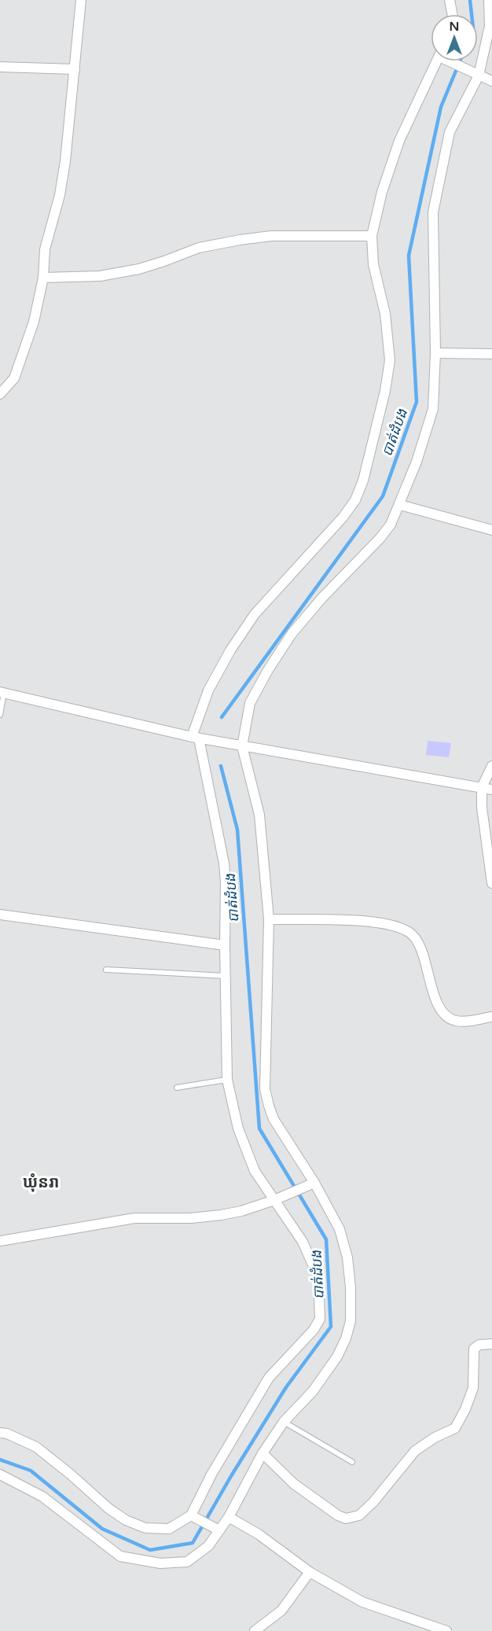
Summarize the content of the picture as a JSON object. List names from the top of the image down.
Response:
{
  "districts": ["ឃុំនរា"],
  "water": ["បាត់ដំបង"],
  "north": "top"
}
